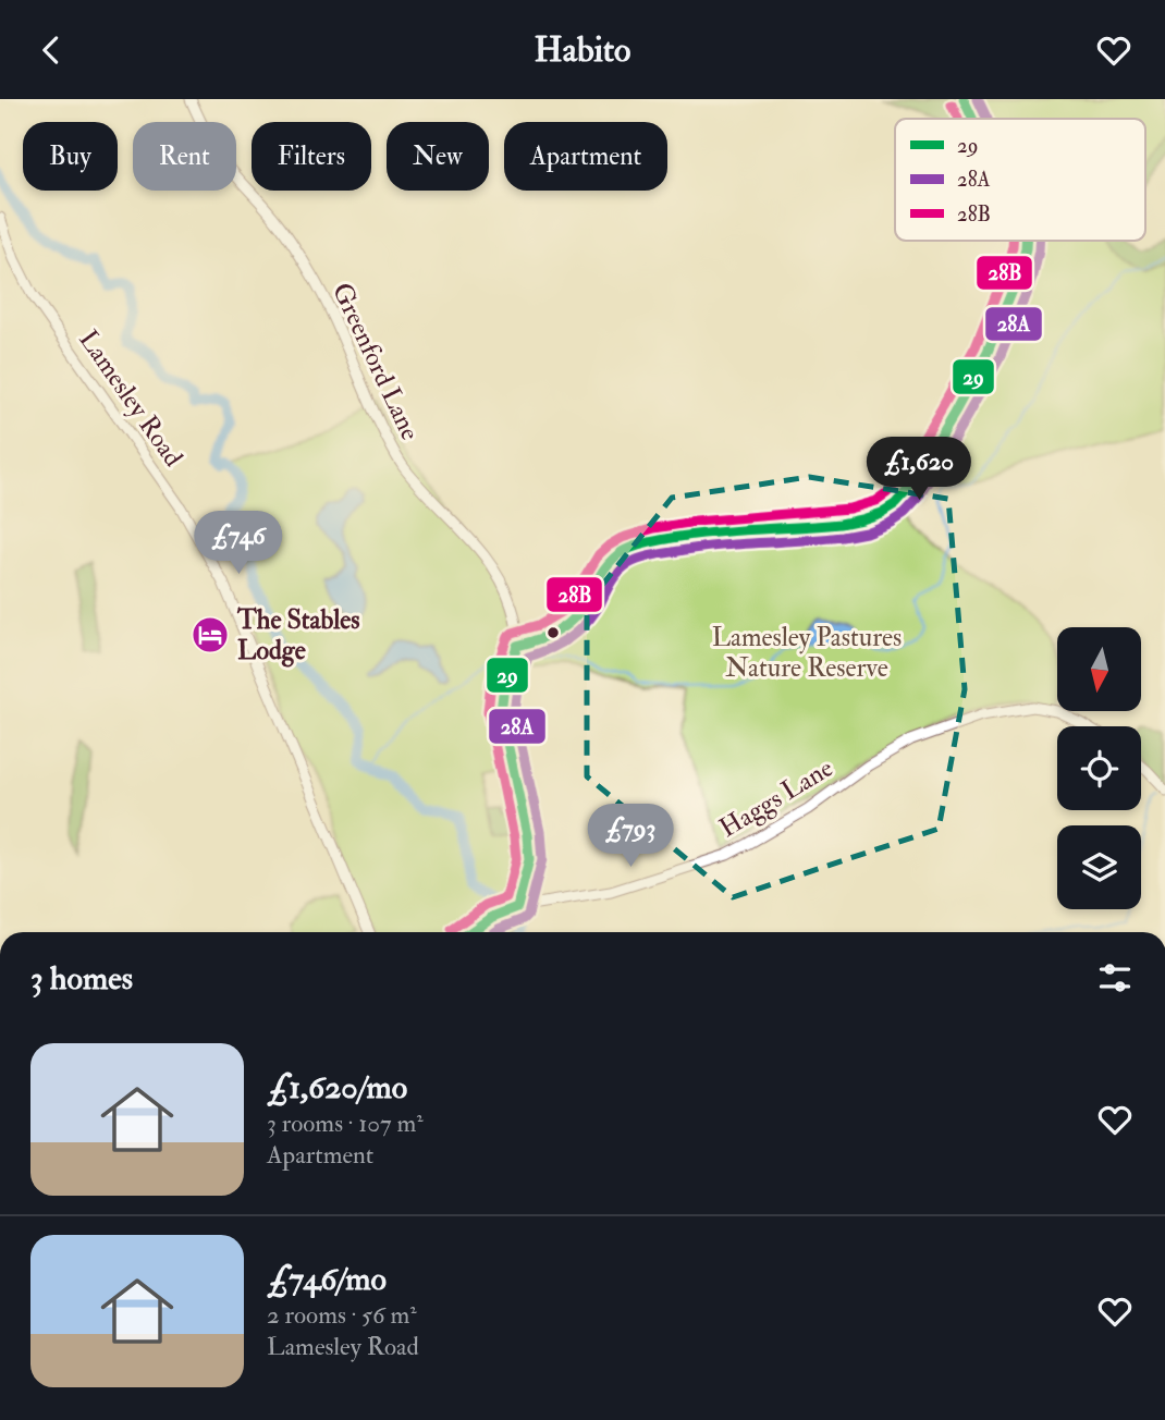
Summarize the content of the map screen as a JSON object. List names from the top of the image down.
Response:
{
  "streets": {
    "street": ["Greenford Lane", "Lamesley Road", "Haggs Lane"]
  },
  "crossings": [
    ["Greenford Lane", "Haggs Lane"]
  ],
  "parks": ["Lamesley Pastures Nature Reserve"],
  "places": {
    "hotel": ["The Stables Lodge"]
  },
  "lines": ["transit line 29", "transit line 28A", "transit line 28B"],
  "legend": ["29", "28A", "28B"],
  "north": "bottom",
  "page": {
    "header": "Habito",
    "chip": [
      "Buy",
      "Rent",
      "Filters",
      "New",
      "Apartment"
    ],
    "price": ["£1,620", "£746", "£793"],
    "heading": "3 homes",
    "list": [
      {
        "name": "£1,620/mo",
        "note": "3 rooms · 107 m² · Apartment"
      },
      {
        "name": "£746/mo",
        "note": "2 rooms · 56 m² · Lamesley Road"
      }
    ]
  }
}
